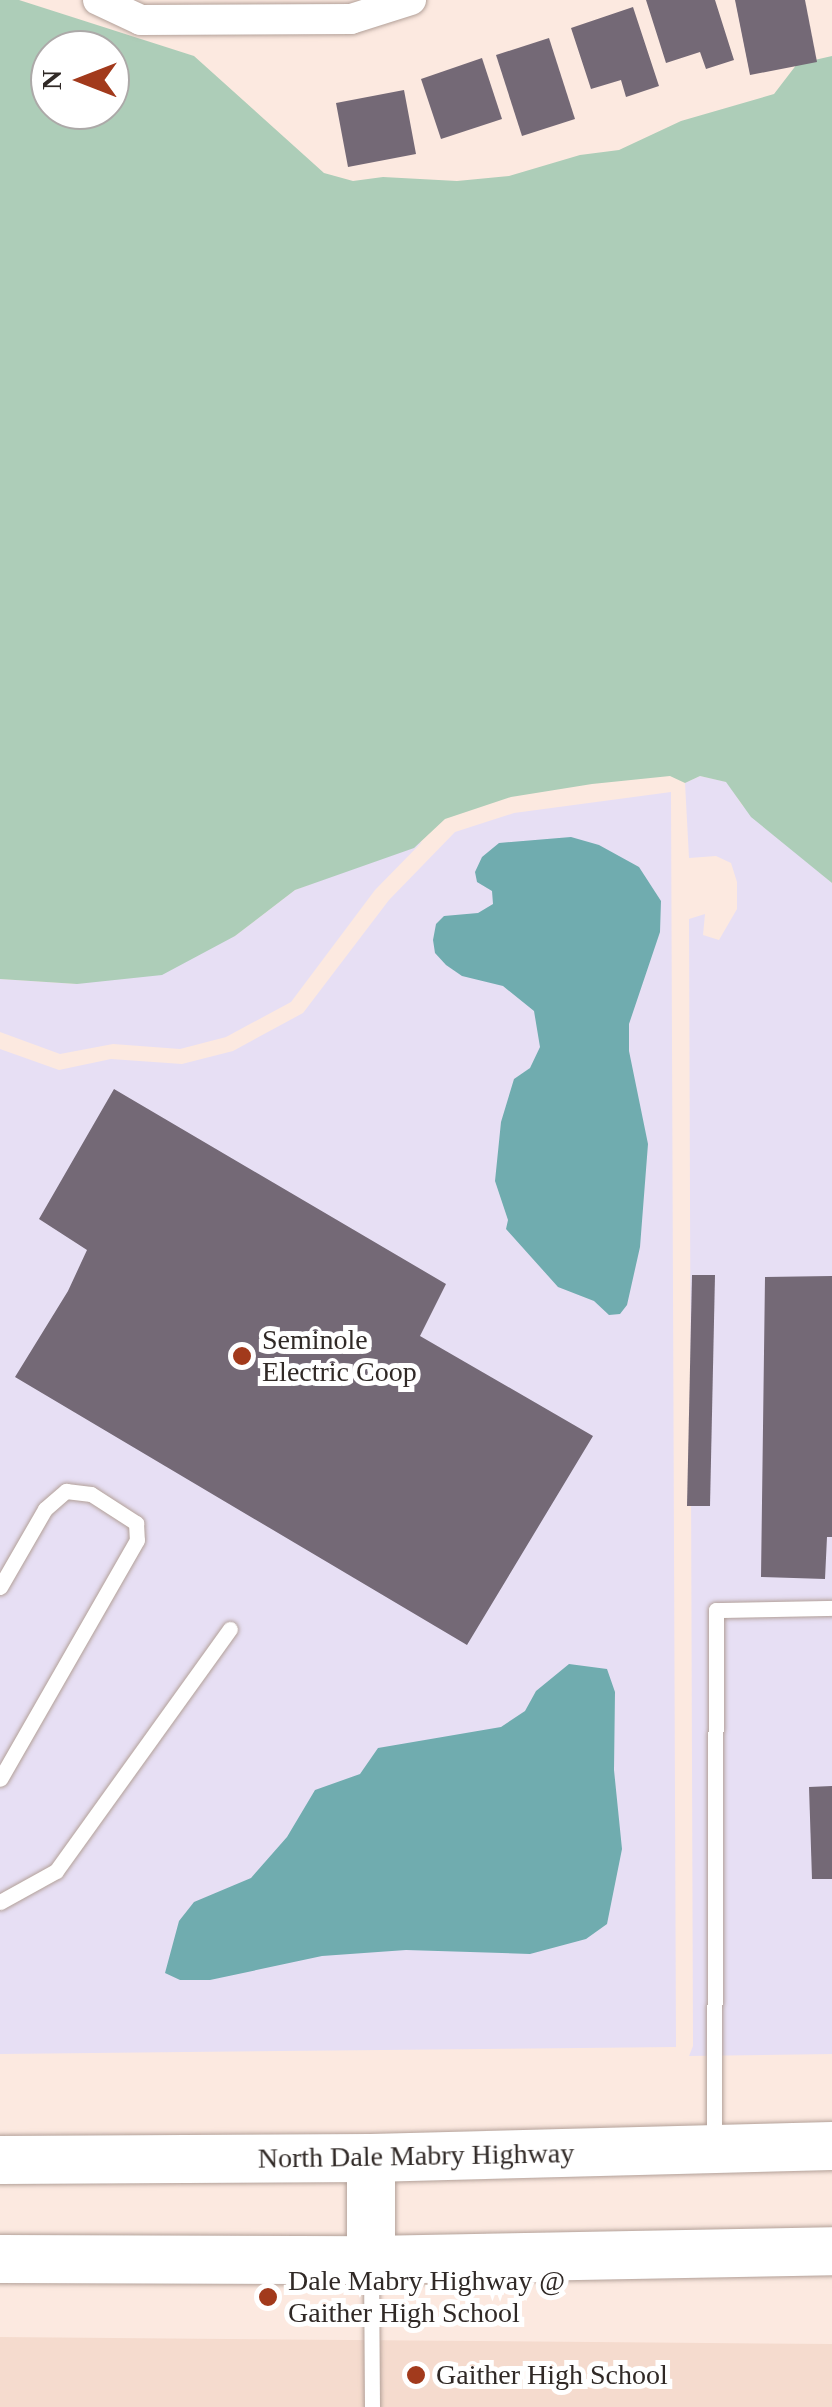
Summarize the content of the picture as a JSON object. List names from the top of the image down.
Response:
{
  "streets": {
    "main road": ["North Dale Mabry Highway"]
  },
  "places": ["Seminole Electric Coop", "Dale Mabry Highway @ Gaither High School", "Gaither High School"],
  "north": "left"
}
